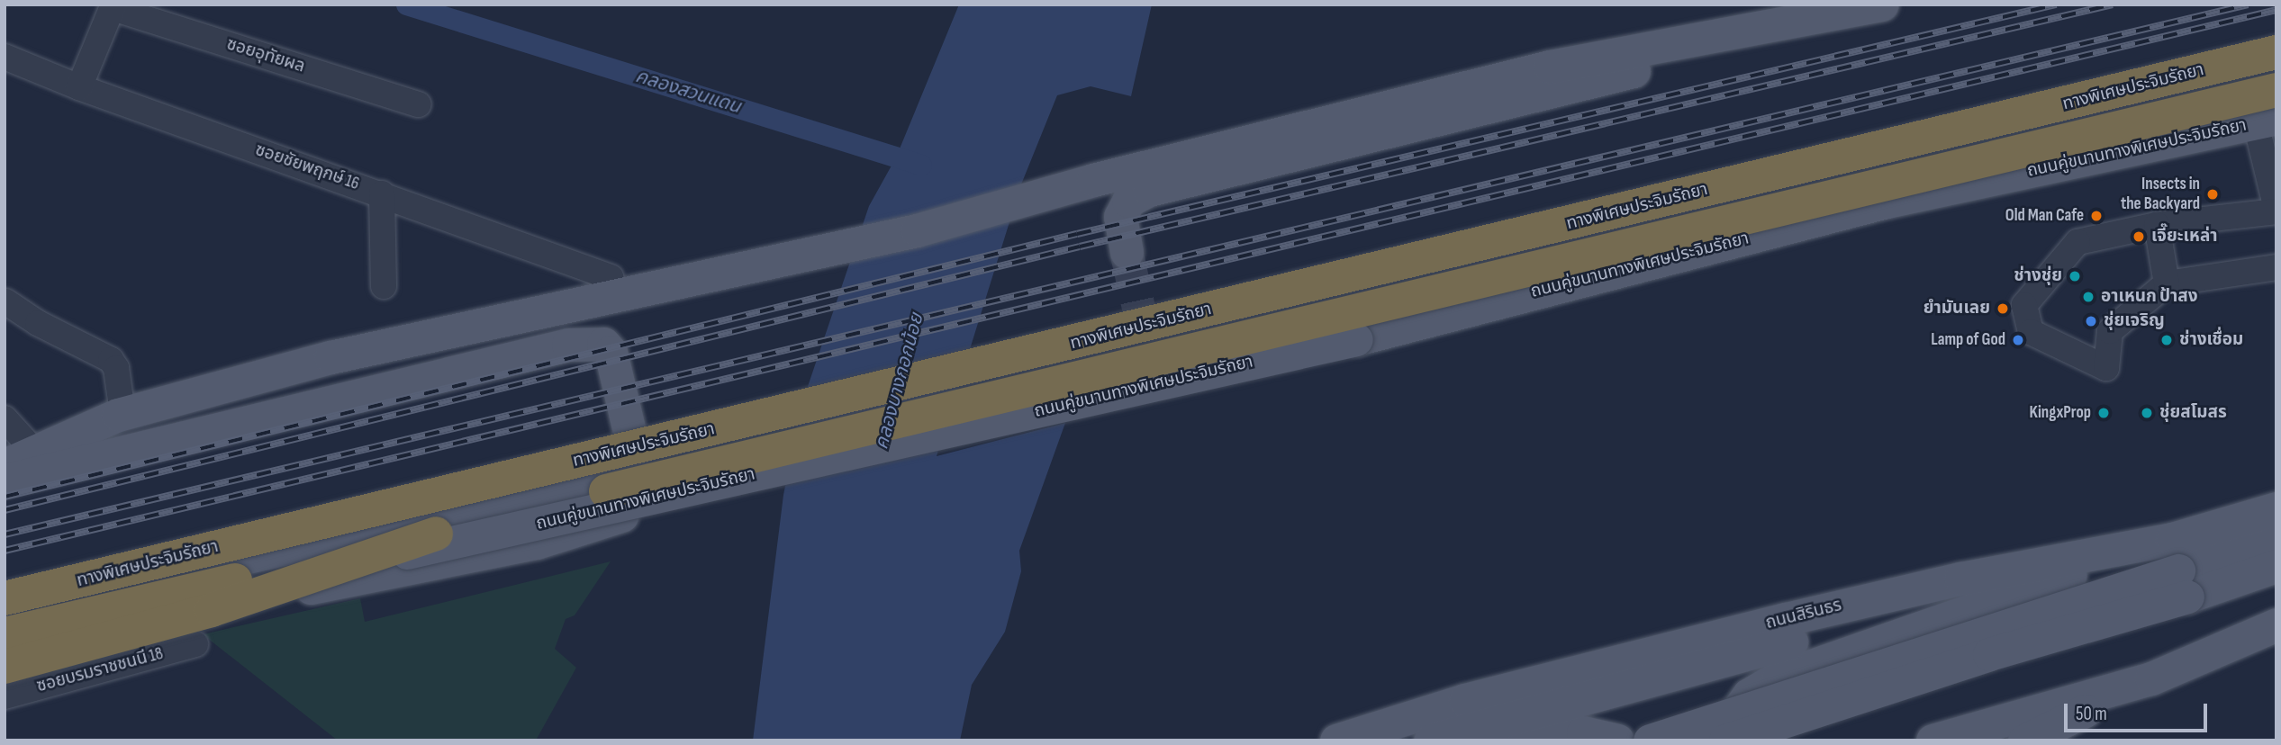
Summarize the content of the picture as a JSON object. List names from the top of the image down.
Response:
{
  "streets": {
    "highway": ["ทางพิเศษประจิมรัถยา"],
    "main road": ["ถนนคู่ขนานทางพิเศษประจิมรัถยา", "ถนนสิรินธร"],
    "street": ["ซอยอุทัยผล", "ซอยชัยพฤกษ์ 16", "ซอยบรมราชชนนี 18"]
  },
  "crossings": [
    ["ซอยอุทัยผล", "ซอยชัยพฤกษ์ 16"]
  ],
  "water": ["คลองสวนแดน", "คลองบางกอกน้อย"],
  "places": [
    "Insects in the Backyard",
    "Old Man Cafe",
    "เจี๊ยะเหล่า",
    "ช่างชุ่ย",
    "อาเหนก ป้าสง",
    "ยำมันเลย",
    "ชุ่ยเจริญ",
    "Lamp of God",
    "ช่างเชื่อม",
    "KingxProp",
    "ชุ่ยสโมสร"
  ],
  "scale_bar": "50 m"
}
